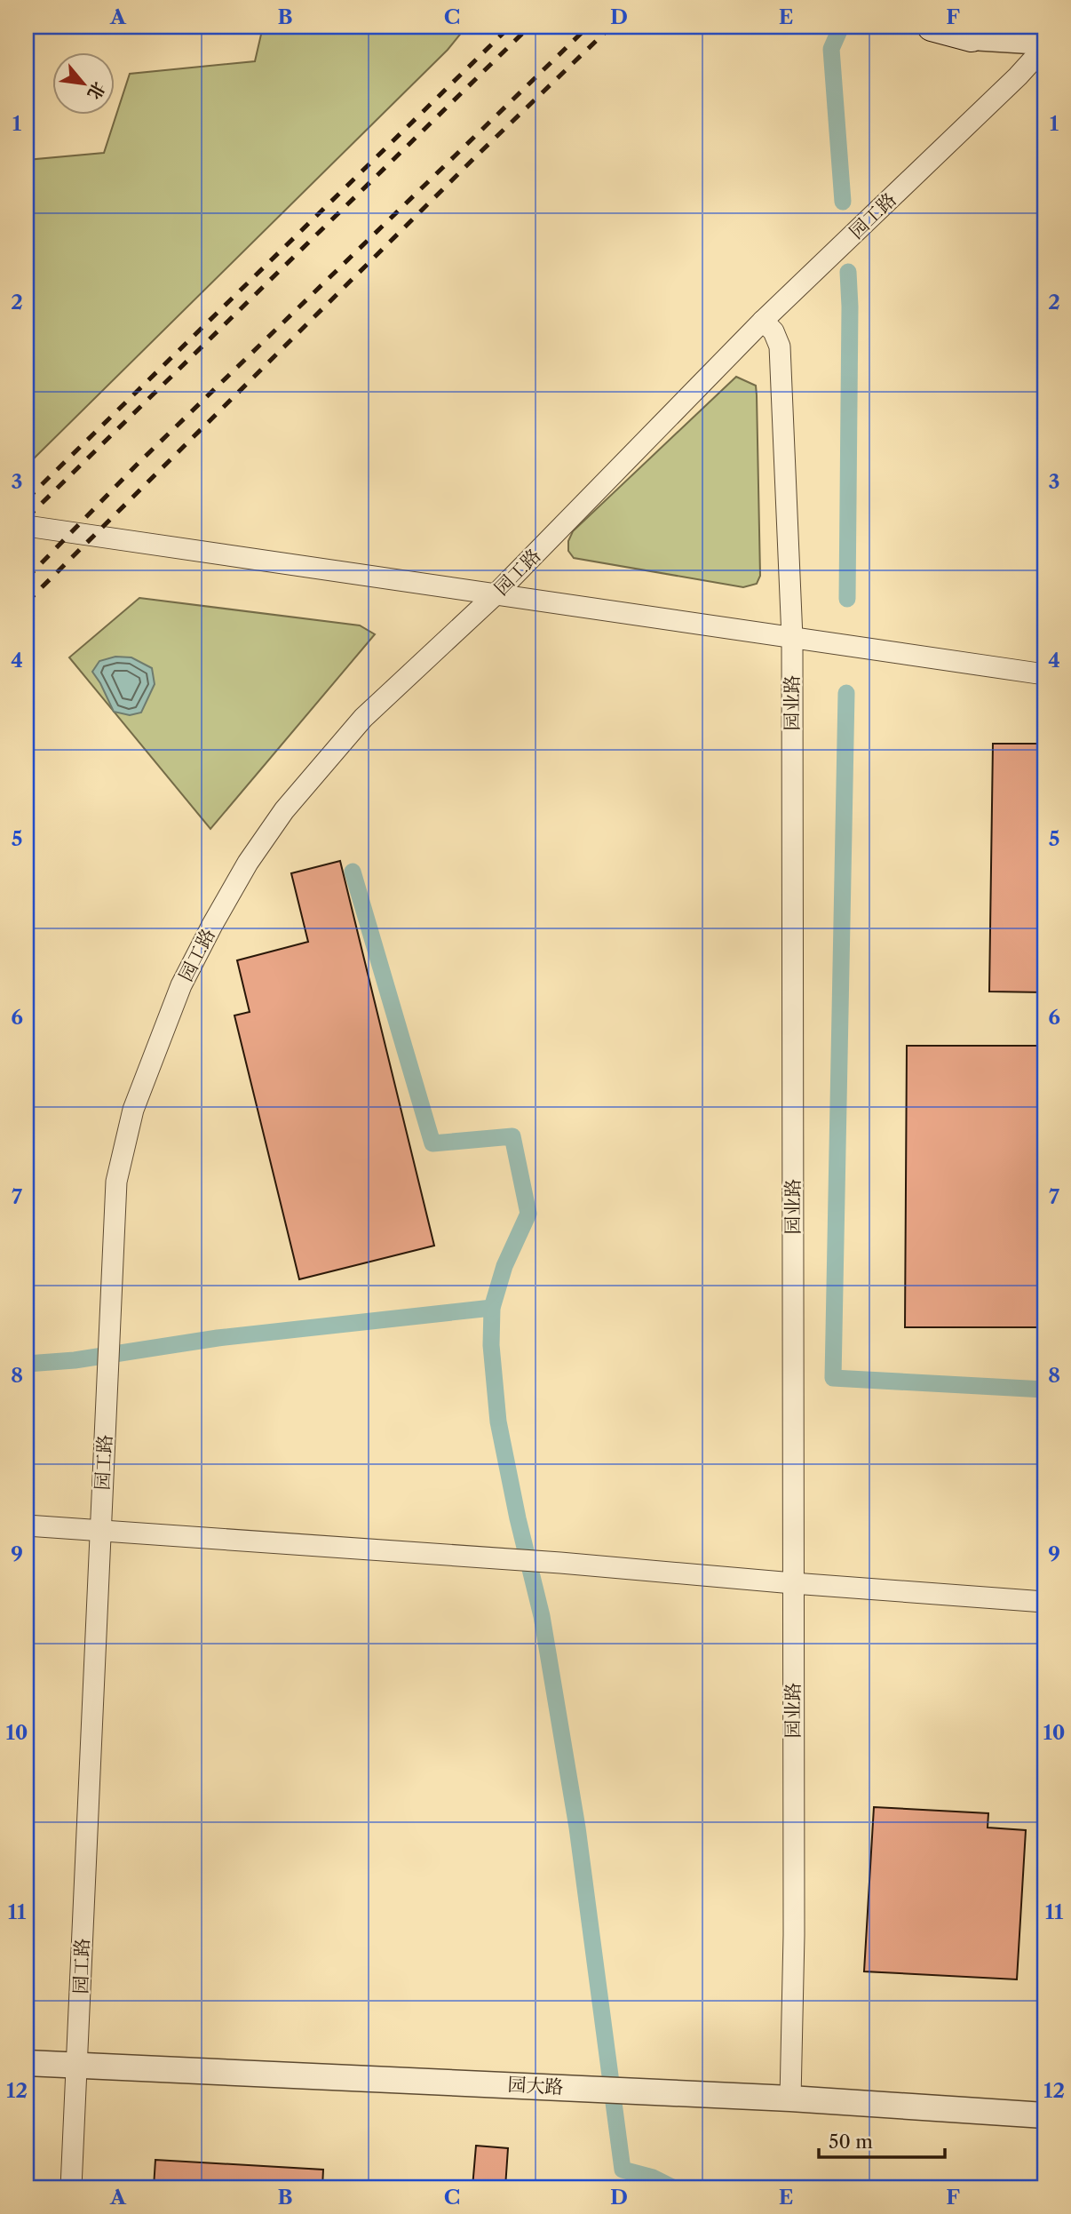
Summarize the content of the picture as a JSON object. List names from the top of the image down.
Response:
{
  "streets": {
    "street": ["园工路", "园业路", "园大路"]
  },
  "crossings": [
    ["园工路", "园业路"],
    ["园工路", "园大路"],
    ["园业路", "园大路"]
  ],
  "scale_bar": "50 m",
  "north": "bottom right",
  "grid": {
    "columns": [
      "A",
      "B",
      "C",
      "D",
      "E",
      "F"
    ],
    "rows": [
      "1",
      "2",
      "3",
      "4",
      "5",
      "6",
      "7",
      "8",
      "9",
      "10",
      "11",
      "12"
    ]
  }
}
